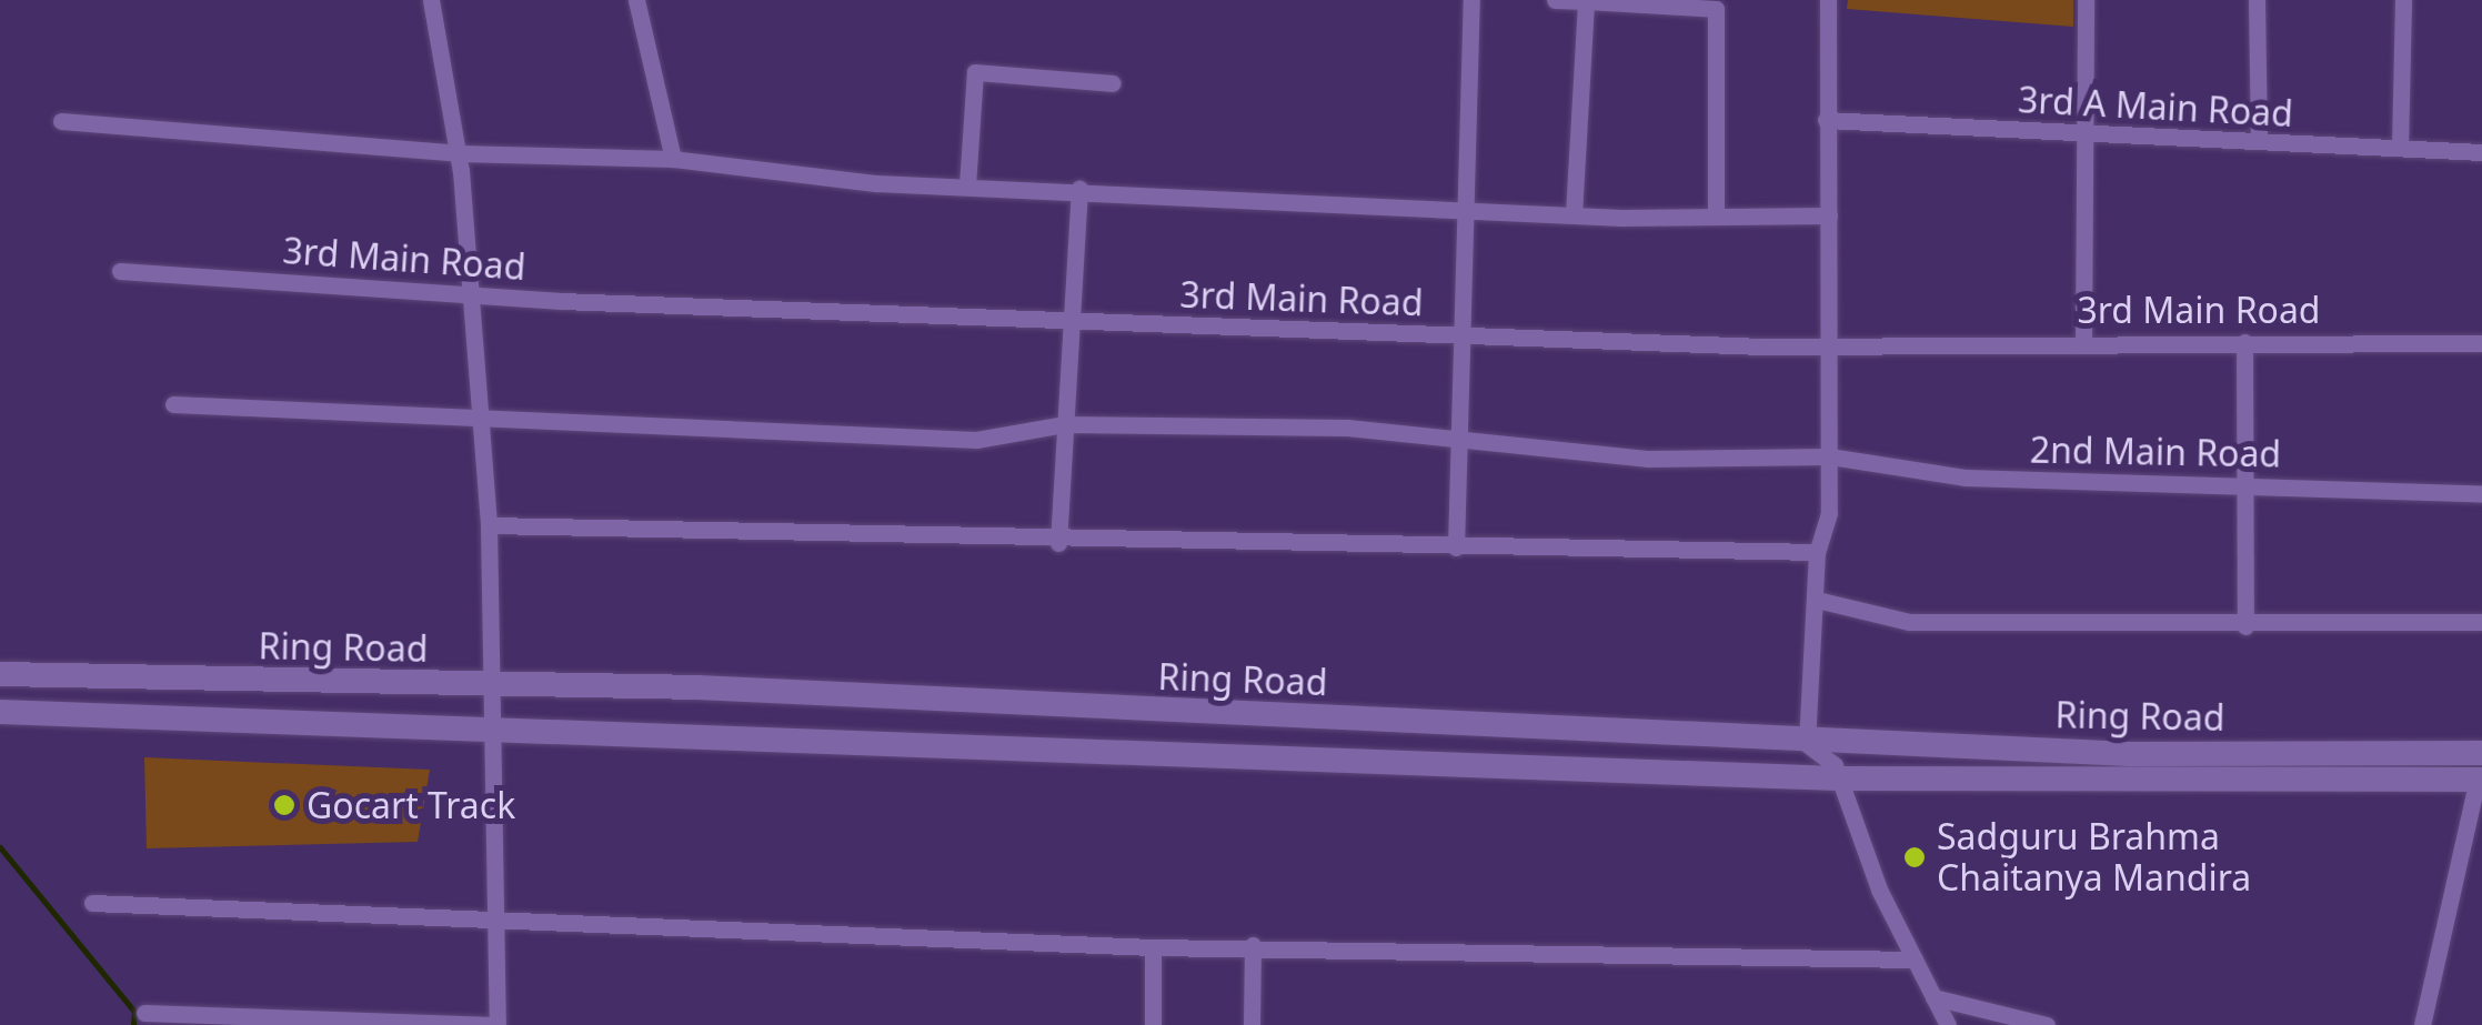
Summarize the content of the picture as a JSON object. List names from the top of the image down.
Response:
{
  "streets": {
    "main road": ["Ring Road"],
    "street": ["3rd A Main Road", "3rd Main Road", "2nd Main Road"]
  },
  "places": ["Gocart Track", "Sadguru Brahma Chaitanya Mandira"]
}
